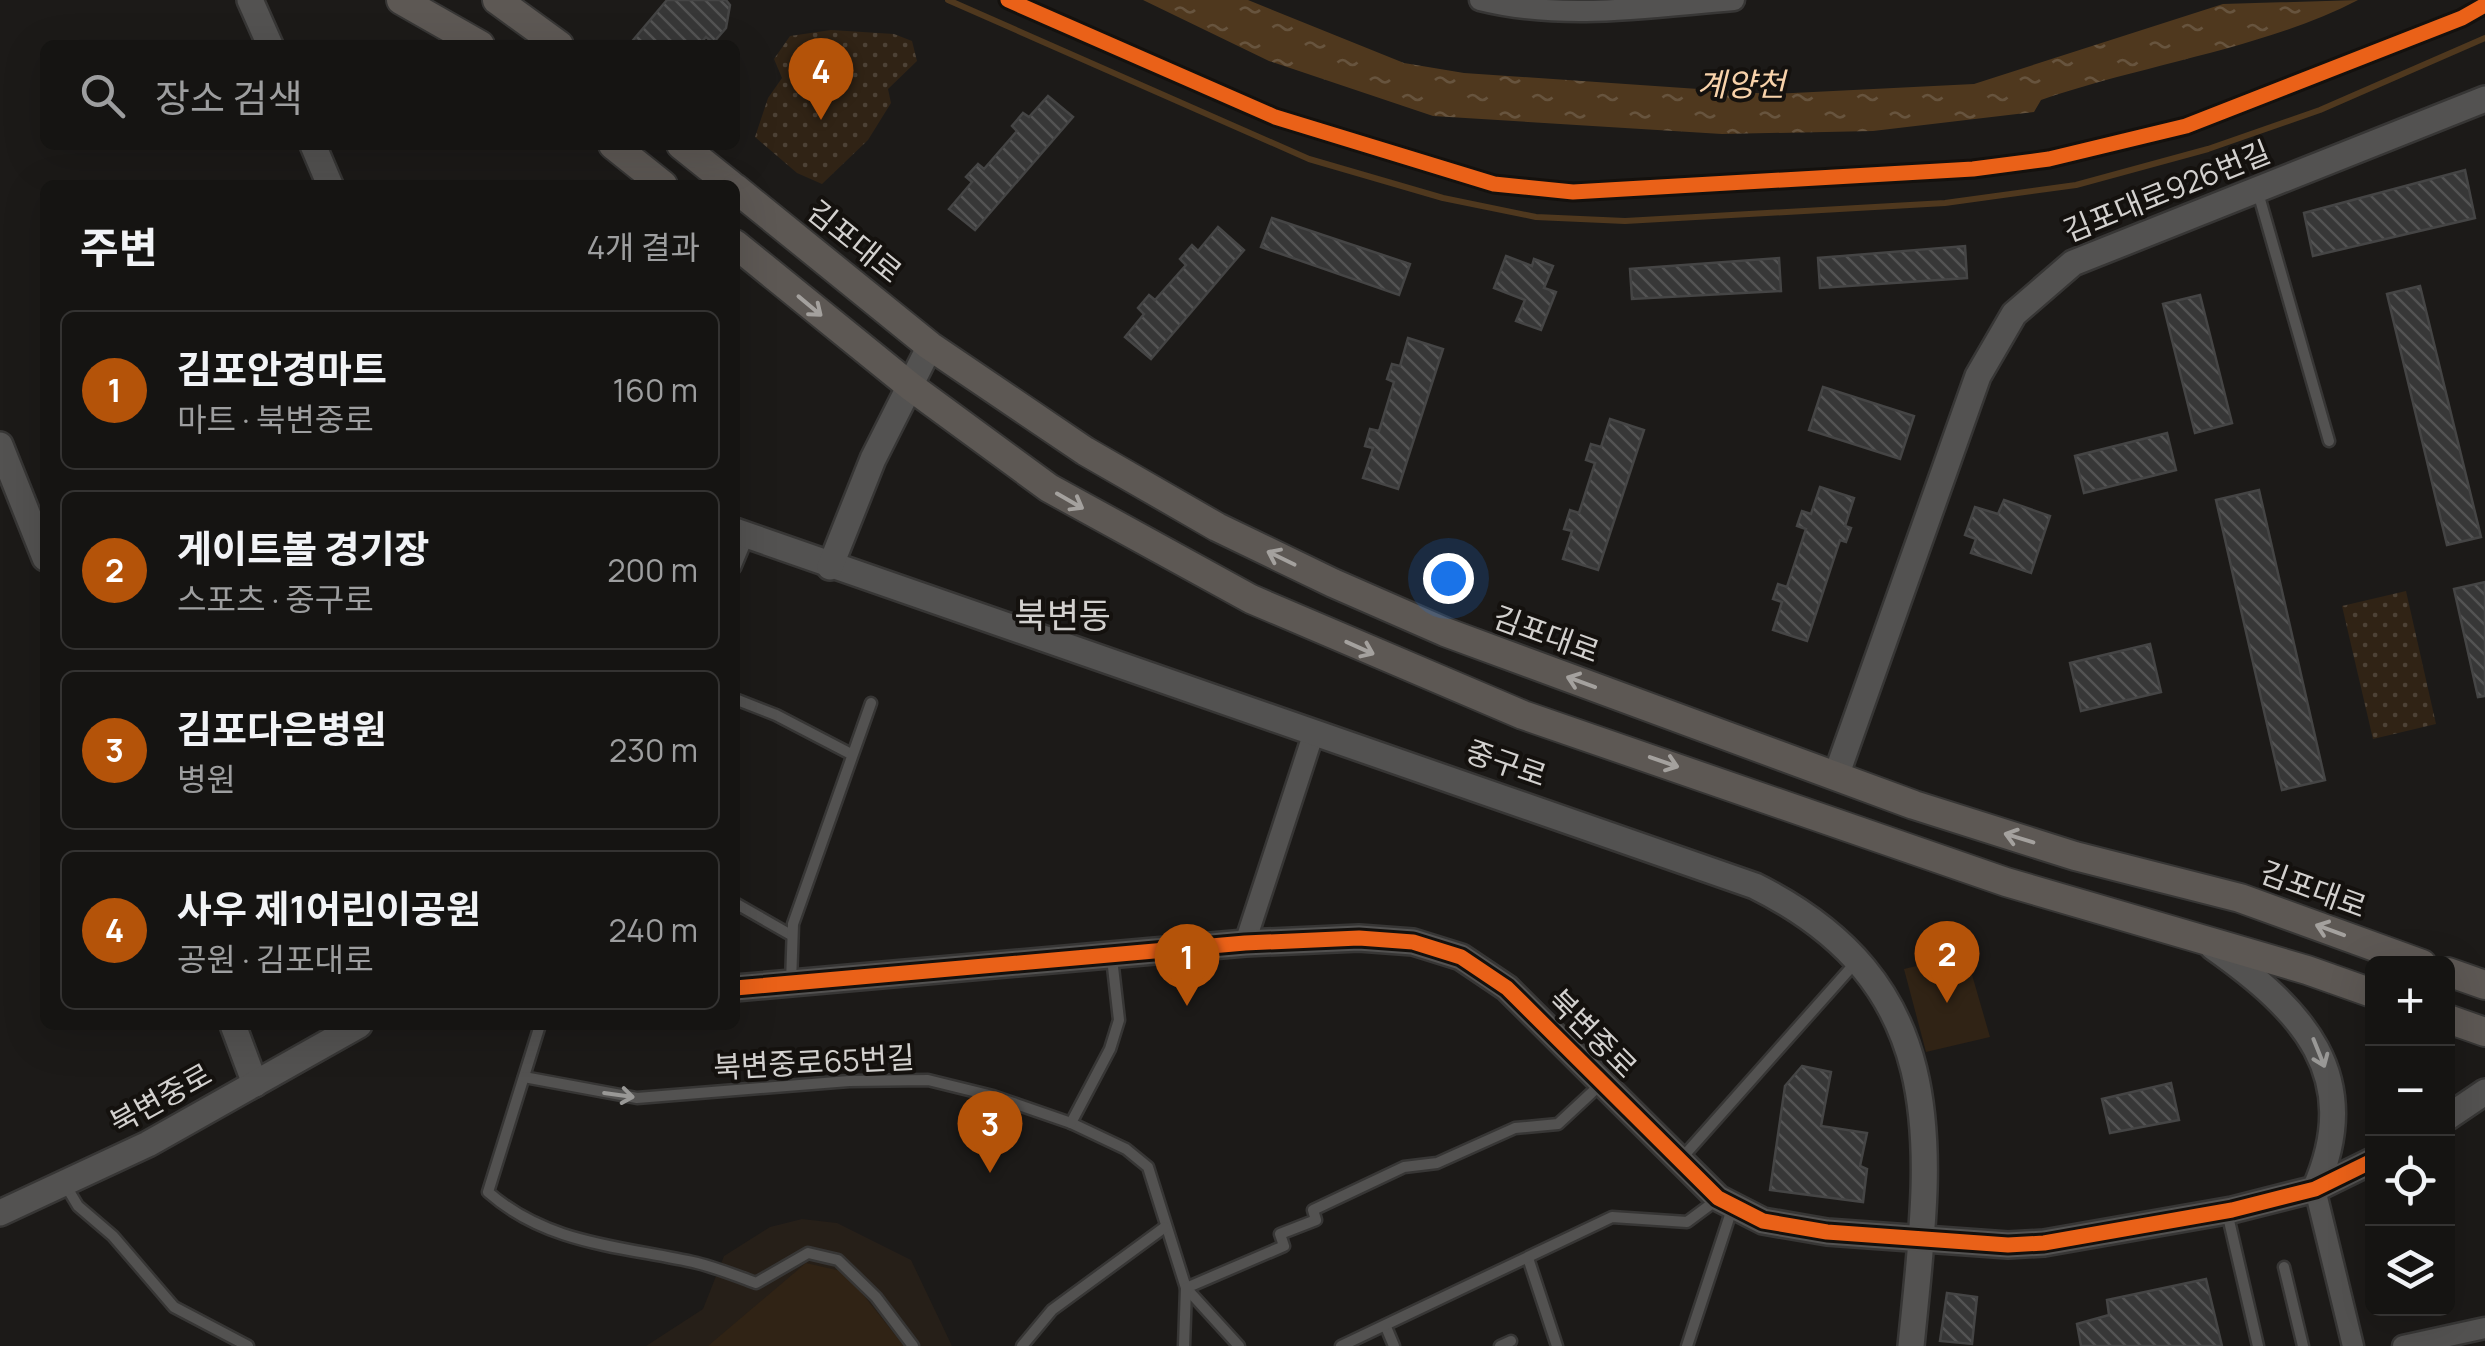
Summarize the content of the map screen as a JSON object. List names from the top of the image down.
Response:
{
  "streets": {
    "main road": ["김포대로"],
    "street": ["김포대로926번길", "중구로", "북변중로"],
    "lane": ["북변중로65번길"]
  },
  "crossings": [
    ["김포대로926번길", "김포대로"],
    ["중구로", "북변중로"],
    ["북변중로", "북변중로65번길"]
  ],
  "one_way": ["북변중로65번길"],
  "districts": ["북변동"],
  "water": ["계양천"],
  "page": {
    "pins": [
      "4",
      "2",
      "1",
      "3"
    ],
    "search": "장소 검색",
    "heading": ["주변", "4개 결과"],
    "list": [
      {
        "mark": "1",
        "name": "김포안경마트",
        "note": "마트 · 북변중로",
        "value": "160 m"
      },
      {
        "mark": "2",
        "name": "게이트볼 경기장",
        "note": "스포츠 · 중구로",
        "value": "200 m"
      },
      {
        "mark": "3",
        "name": "김포다은병원",
        "note": "병원",
        "value": "230 m"
      },
      {
        "mark": "4",
        "name": "사우 제1어린이공원",
        "note": "공원 · 김포대로",
        "value": "240 m"
      }
    ],
    "map_buttons": ["+", "−"]
  }
}
